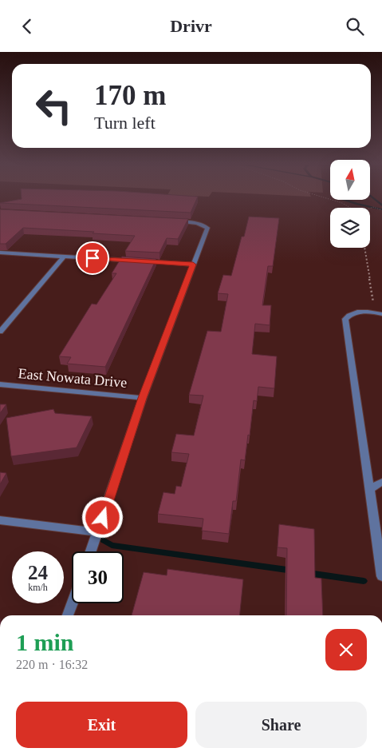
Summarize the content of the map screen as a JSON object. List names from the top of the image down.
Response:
{
  "streets": {
    "street": ["East Nowata Drive"]
  },
  "north": "top",
  "page": {
    "header": "Drivr",
    "turn": ["170 m", "Turn left"],
    "speed": "24 km/h",
    "limit": "30",
    "heading": ["1 min", "220 m · 16:32"],
    "buttons": ["Exit", "Share"]
  }
}
